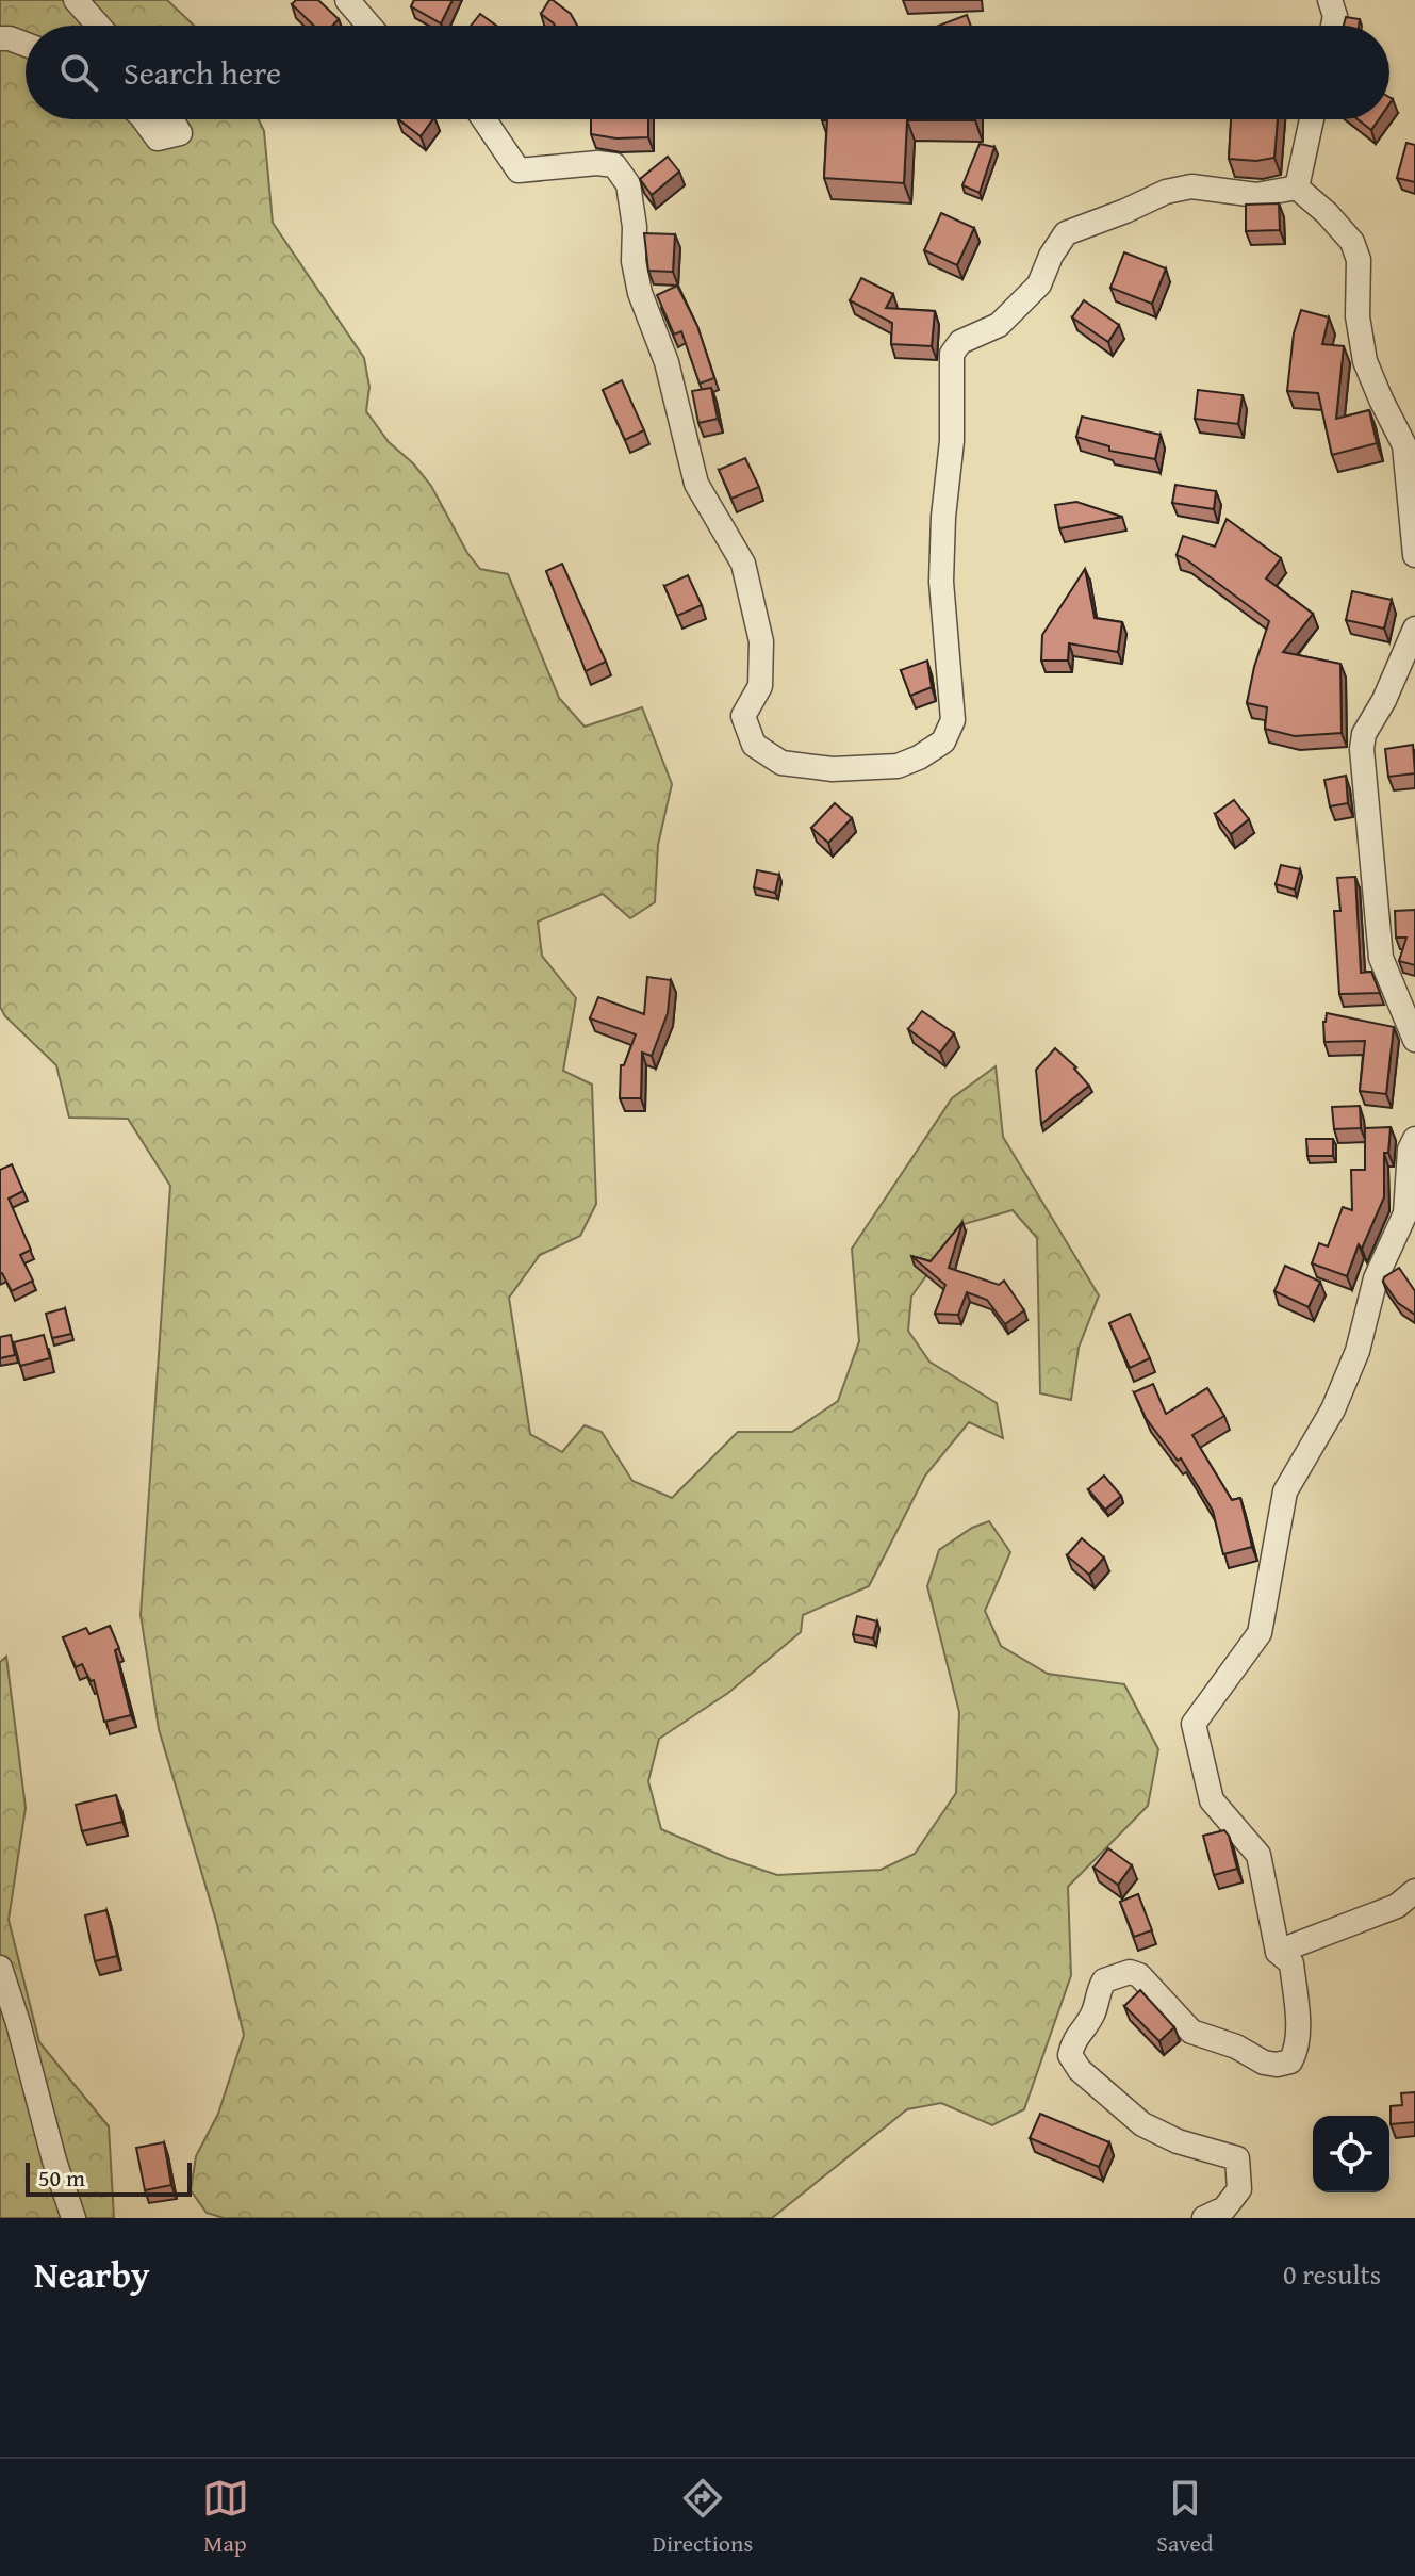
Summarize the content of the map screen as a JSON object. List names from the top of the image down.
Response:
{
  "scale_bar": "50 m",
  "page": {
    "search": "Search here",
    "scale": "50 m",
    "heading": ["Nearby", "0 results"],
    "nav": ["Map", "Directions", "Saved"]
  }
}
